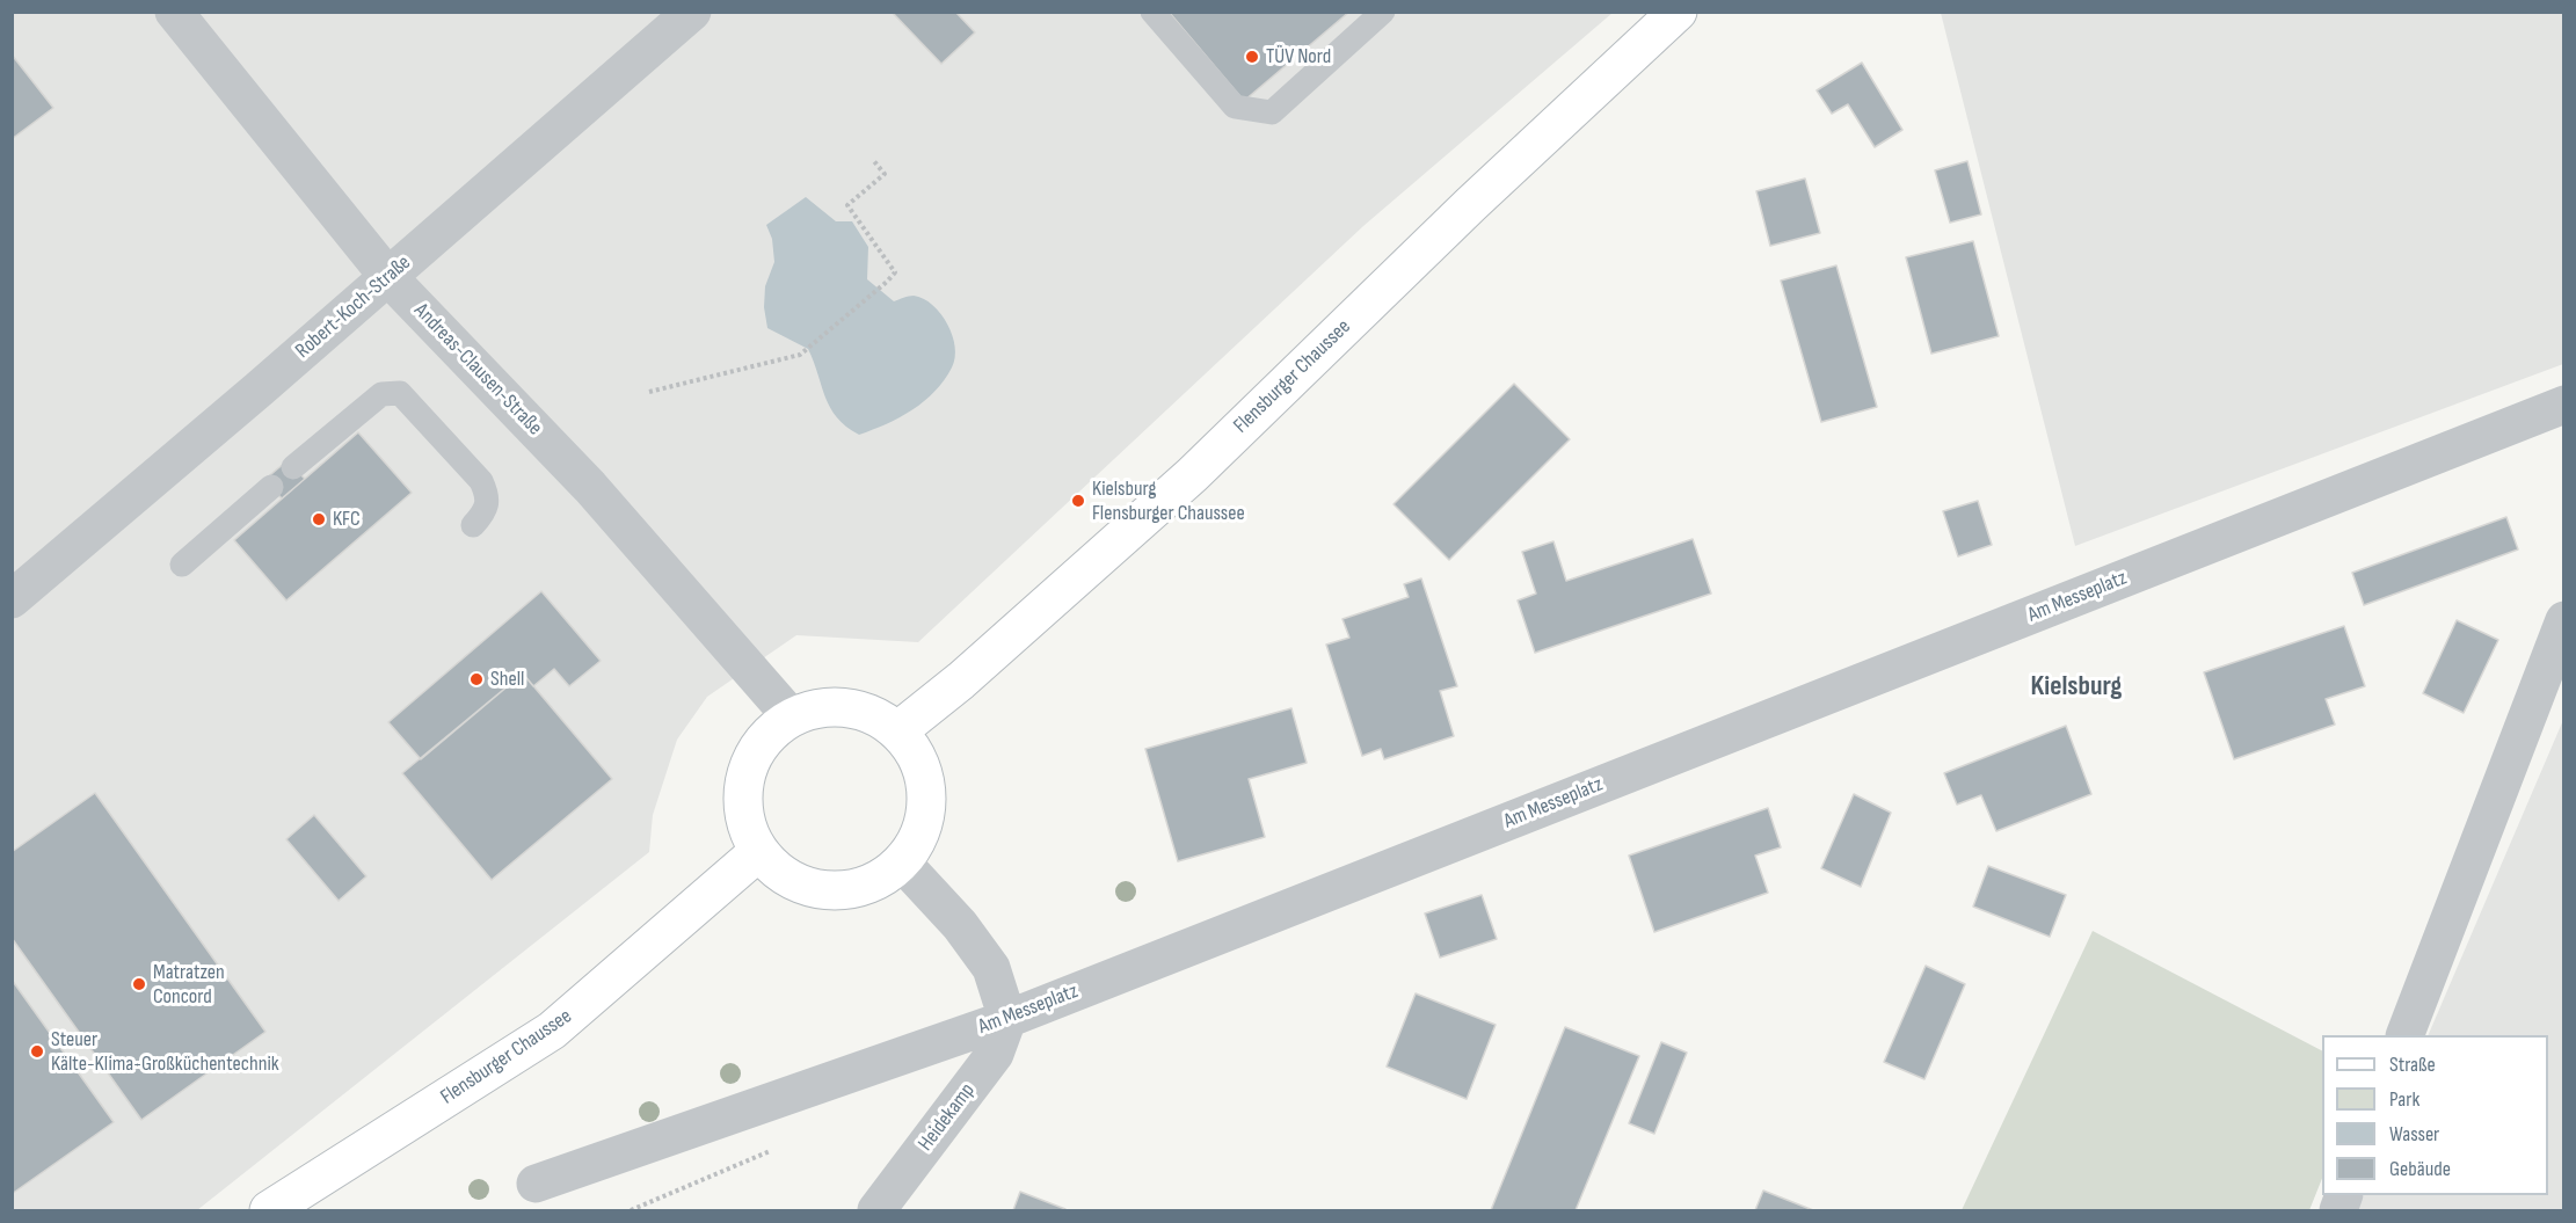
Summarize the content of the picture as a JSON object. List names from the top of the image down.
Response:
{
  "streets": {
    "main road": ["Flensburger Chaussee"],
    "street": [
      "Robert-Koch-Straße",
      "Andreas-Clausen-Straße",
      "Am Messeplatz",
      "Heidekamp"
    ]
  },
  "crossings": [
    ["Robert-Koch-Straße", "Andreas-Clausen-Straße"],
    ["Andreas-Clausen-Straße", "Flensburger Chaussee"],
    ["Am Messeplatz", "Heidekamp"]
  ],
  "districts": ["Kielsburg"],
  "places": [
    "TÜV Nord",
    "Kielsburg Flensburger Chaussee",
    "KFC",
    "Shell",
    "Matratzen Concord",
    "Steuer Kälte-Klima-Großküchentechnik"
  ],
  "legend": [
    "Straße",
    "Park",
    "Wasser",
    "Gebäude"
  ]
}
